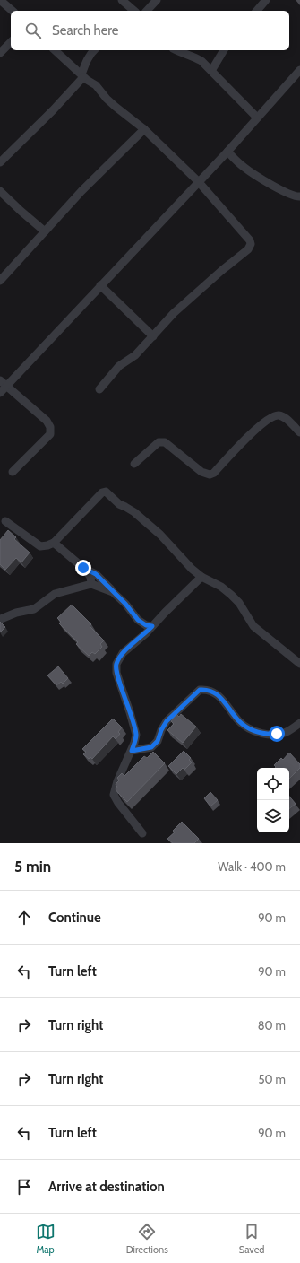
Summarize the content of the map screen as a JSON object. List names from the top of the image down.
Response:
{
  "page": {
    "search": "Search here",
    "heading": ["5 min", "Walk · 400 m"],
    "list": [
      ["Continue", "90 m"],
      ["Turn left", "90 m"],
      ["Turn right", "80 m"],
      ["Turn right", "50 m"],
      ["Turn left", "90 m"],
      "Arrive at destination"
    ],
    "nav": ["Map", "Directions", "Saved"]
  }
}
